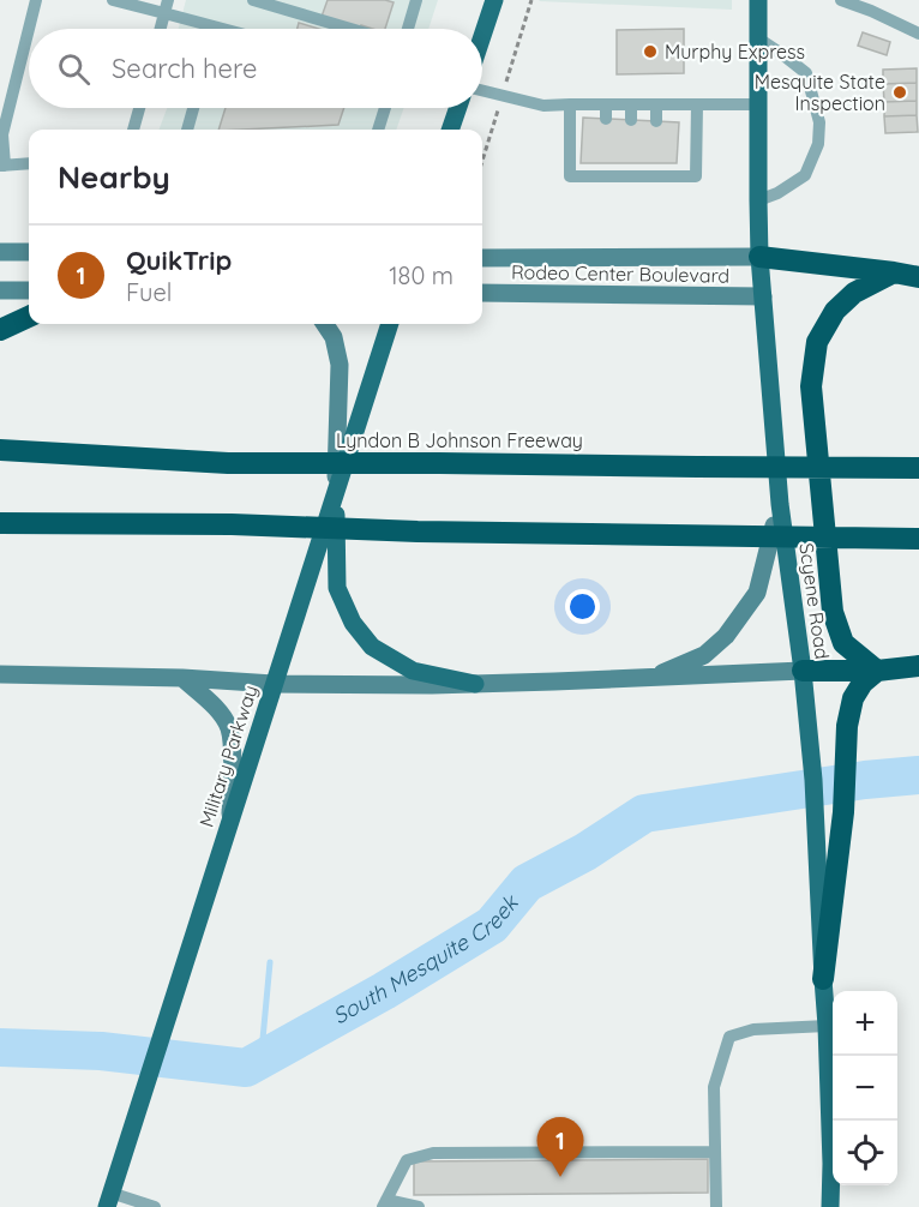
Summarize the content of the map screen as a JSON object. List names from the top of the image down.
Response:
{
  "streets": {
    "highway": ["Lyndon B Johnson Freeway"],
    "main road": ["Rodeo Center Boulevard", "Scyene Road", "Military Parkway"]
  },
  "crossings": [
    ["Rodeo Center Boulevard", "Scyene Road"]
  ],
  "water": ["South Mesquite Creek"],
  "places": ["Murphy Express", "Mesquite State Inspection"],
  "page": {
    "search": "Search here",
    "heading": "Nearby",
    "list": [
      {
        "mark": "1",
        "name": "QuikTrip",
        "note": "Fuel",
        "value": "180 m"
      }
    ],
    "map_buttons": ["+", "−"],
    "pins": "1"
  }
}
